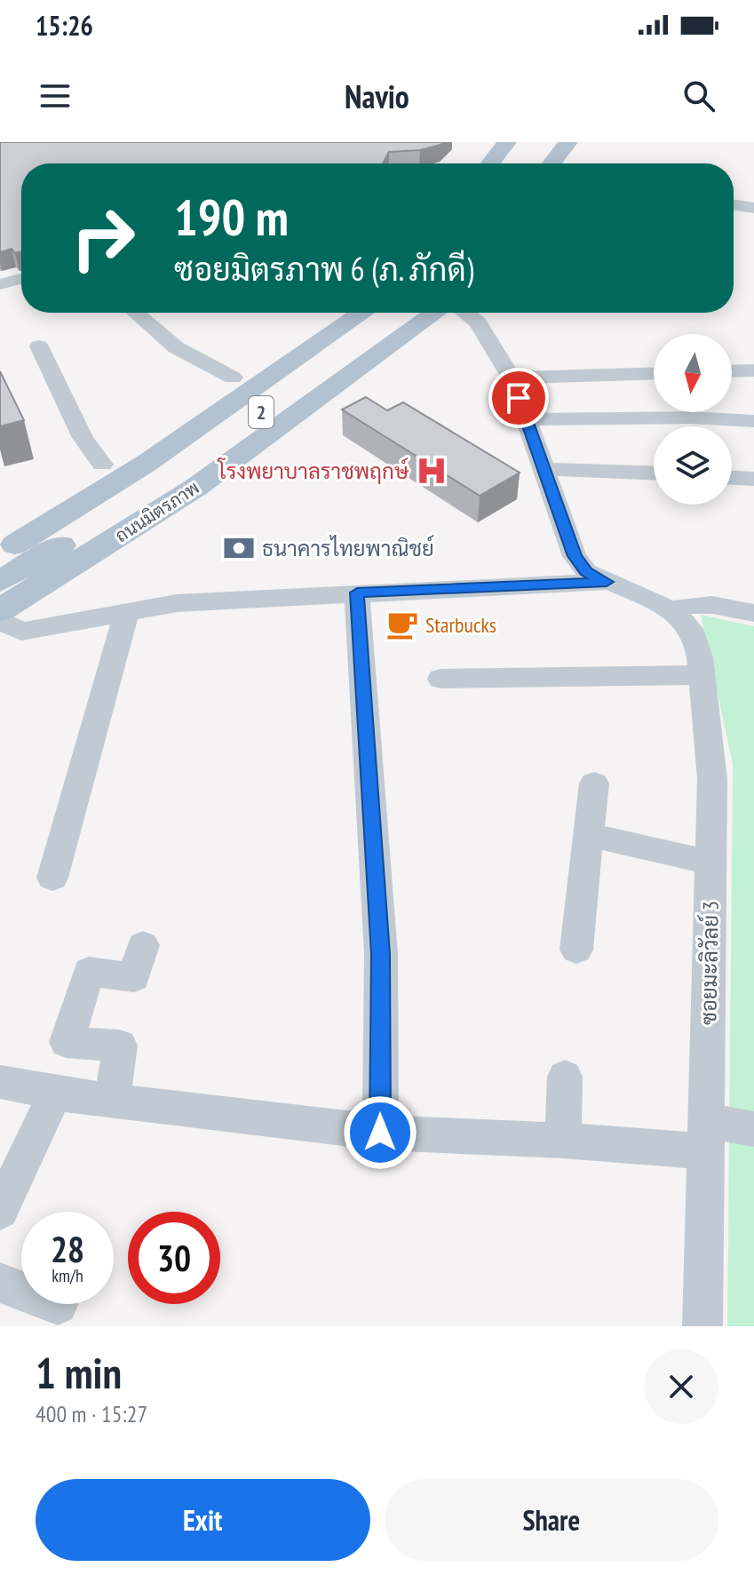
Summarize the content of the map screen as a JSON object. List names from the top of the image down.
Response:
{
  "streets": {
    "main road": ["2", "ถนนมิตรภาพ"],
    "street": ["ซอยมะลิวัลย์ 3"]
  },
  "places": {
    "hospital": ["โรงพยาบาลราชพฤกษ์"],
    "bank": ["ธนาคารไทยพาณิชย์"],
    "cafe": ["Starbucks"]
  },
  "north": "bottom",
  "page": {
    "status": "15:26",
    "header": "Navio",
    "turn": ["190 m", "ซอยมิตรภาพ 6 (ภ. ภักดี)"],
    "speed": "28 km/h",
    "limit": "30",
    "heading": ["1 min", "400 m · 15:27"],
    "buttons": ["Exit", "Share"]
  }
}
